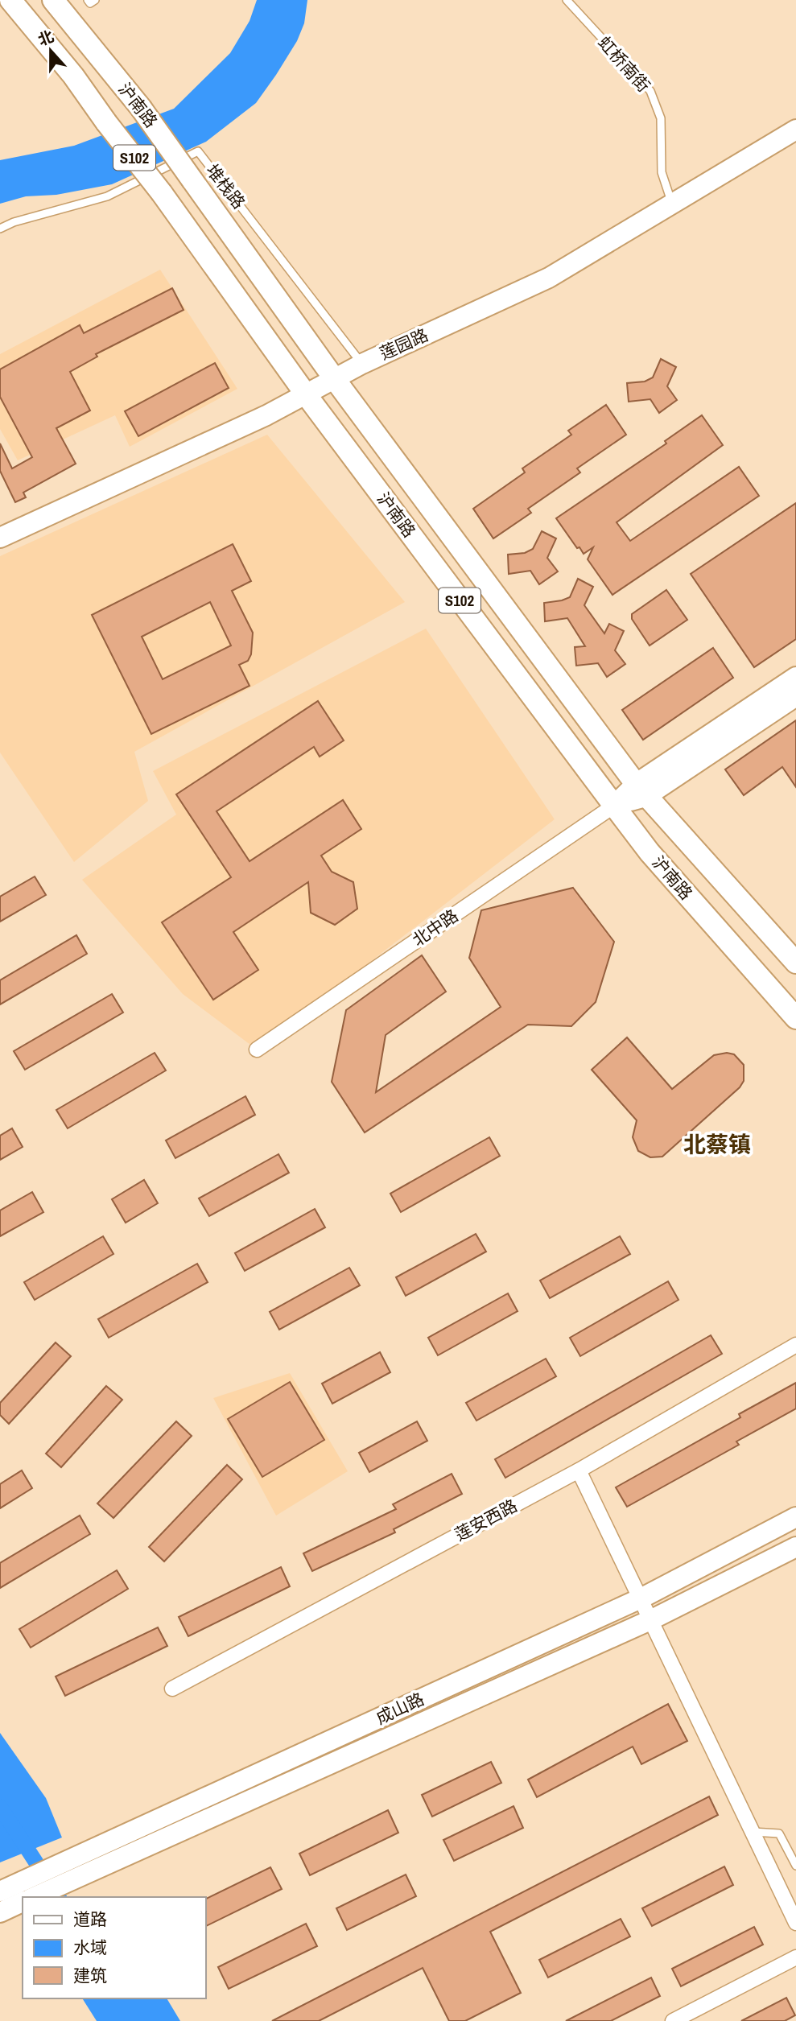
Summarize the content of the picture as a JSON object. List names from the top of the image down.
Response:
{
  "streets": {
    "main road": [
      "沪南路",
      "S102",
      "莲园路",
      "北中路",
      "成山路"
    ],
    "street": ["莲安西路"],
    "lane": ["虹桥南街", "堆栈路"]
  },
  "crossings": [
    ["虹桥南街", "莲园路"],
    ["沪南路", "莲园路"],
    ["沪南路", "北中路"],
    ["堆栈路", "莲园路"]
  ],
  "districts": ["北蔡镇"],
  "legend": ["道路", "水域", "建筑"],
  "north": "top"
}
